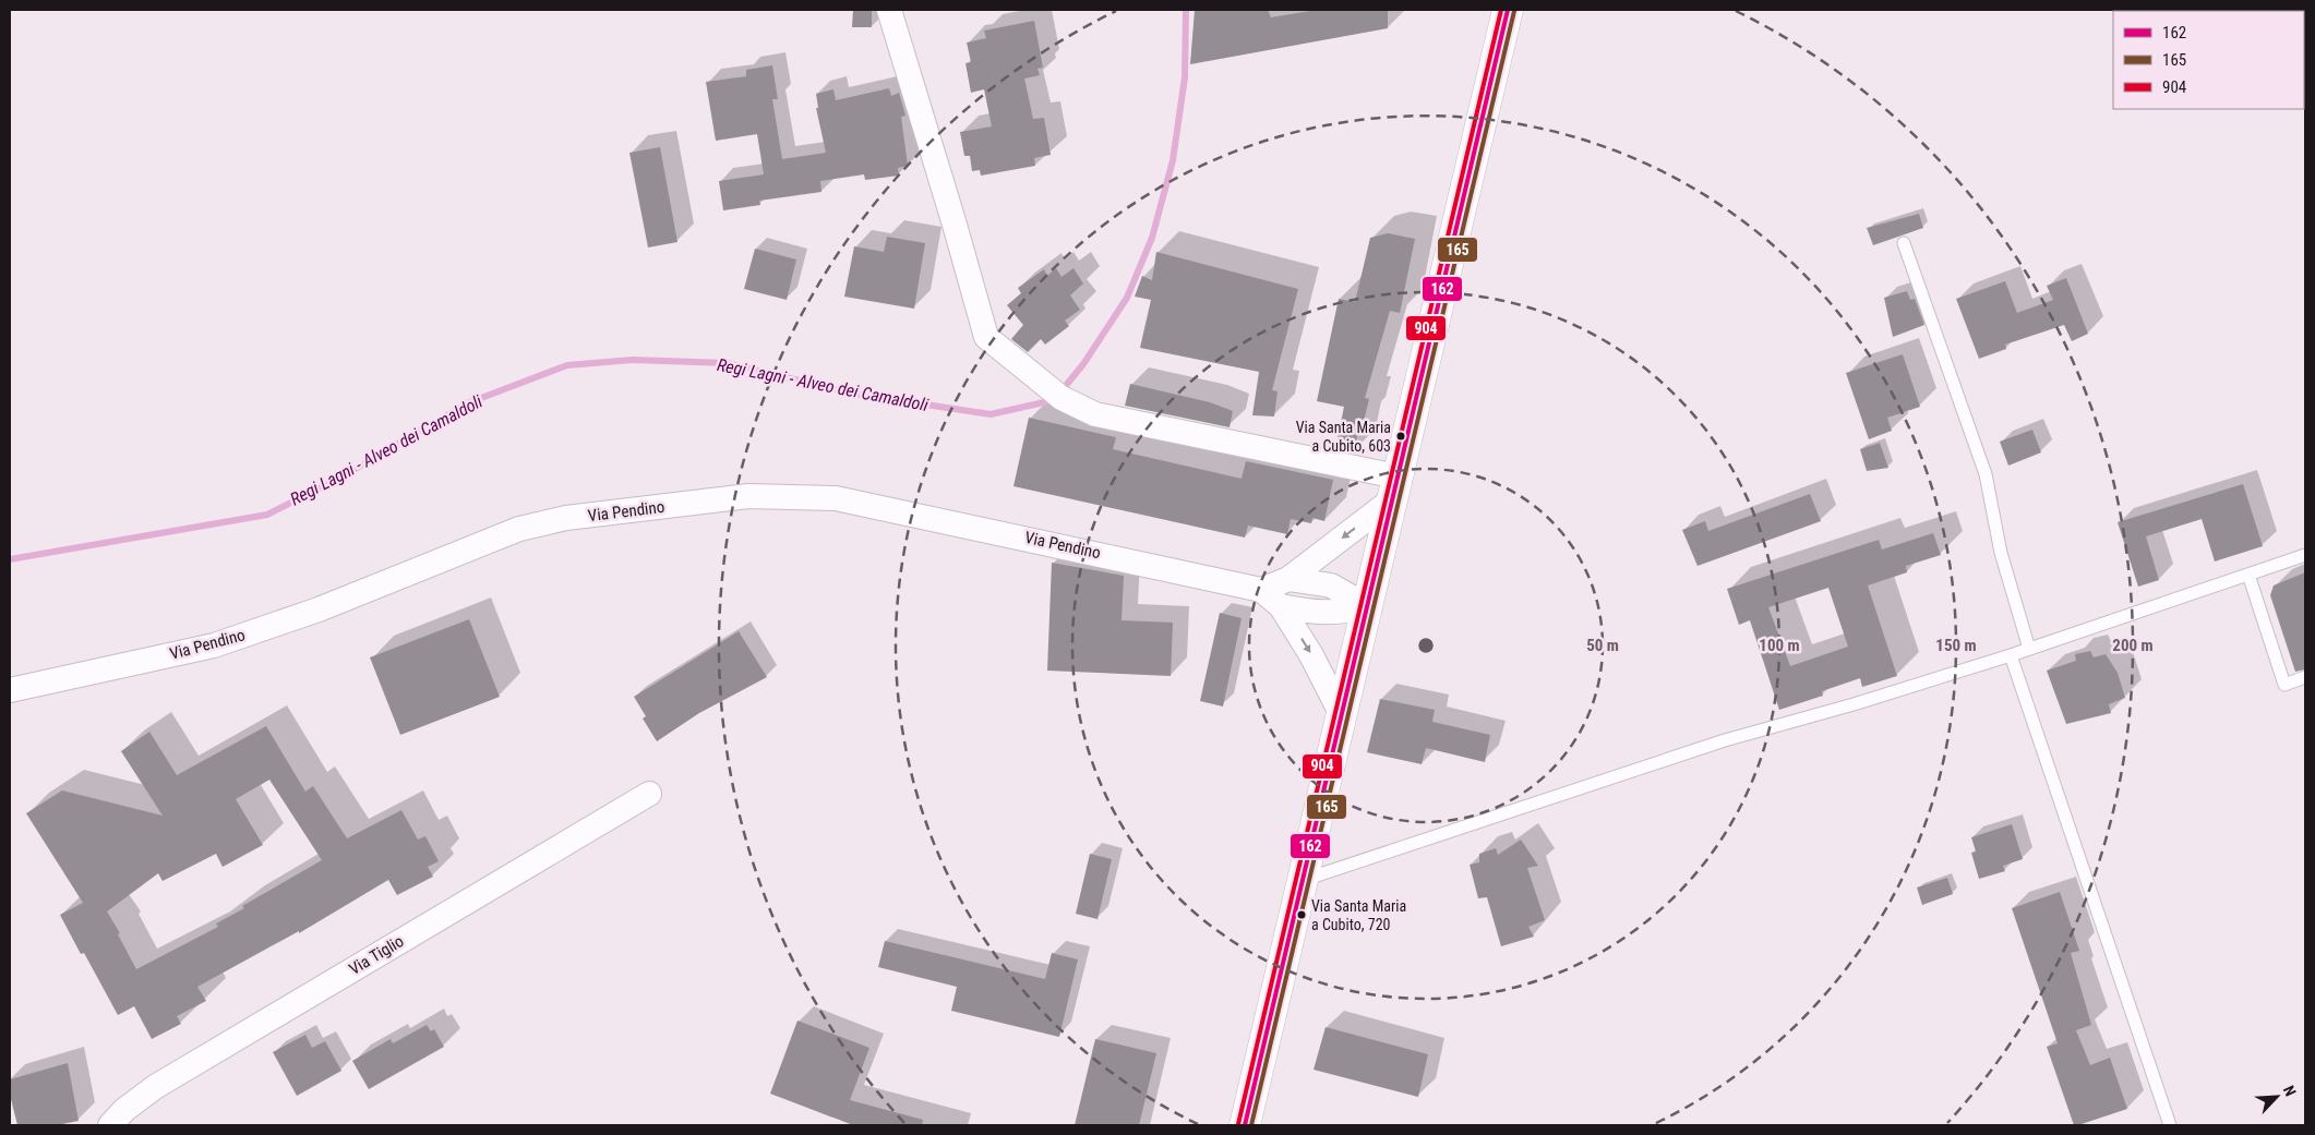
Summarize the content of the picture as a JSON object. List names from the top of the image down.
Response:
{
  "streets": {
    "street": ["Via Pendino", "Via Tiglio"]
  },
  "water": ["Regi Lagni - Alveo dei Camaldoli"],
  "places": ["Via Santa Maria a Cubito, 603", "Via Santa Maria a Cubito, 720"],
  "lines": ["transit line 162", "transit line 904", "transit line 165"],
  "legend": ["162", "165", "904"],
  "north": "top right",
  "rings": [
    "50 m",
    "100 m",
    "150 m",
    "200 m"
  ]
}
